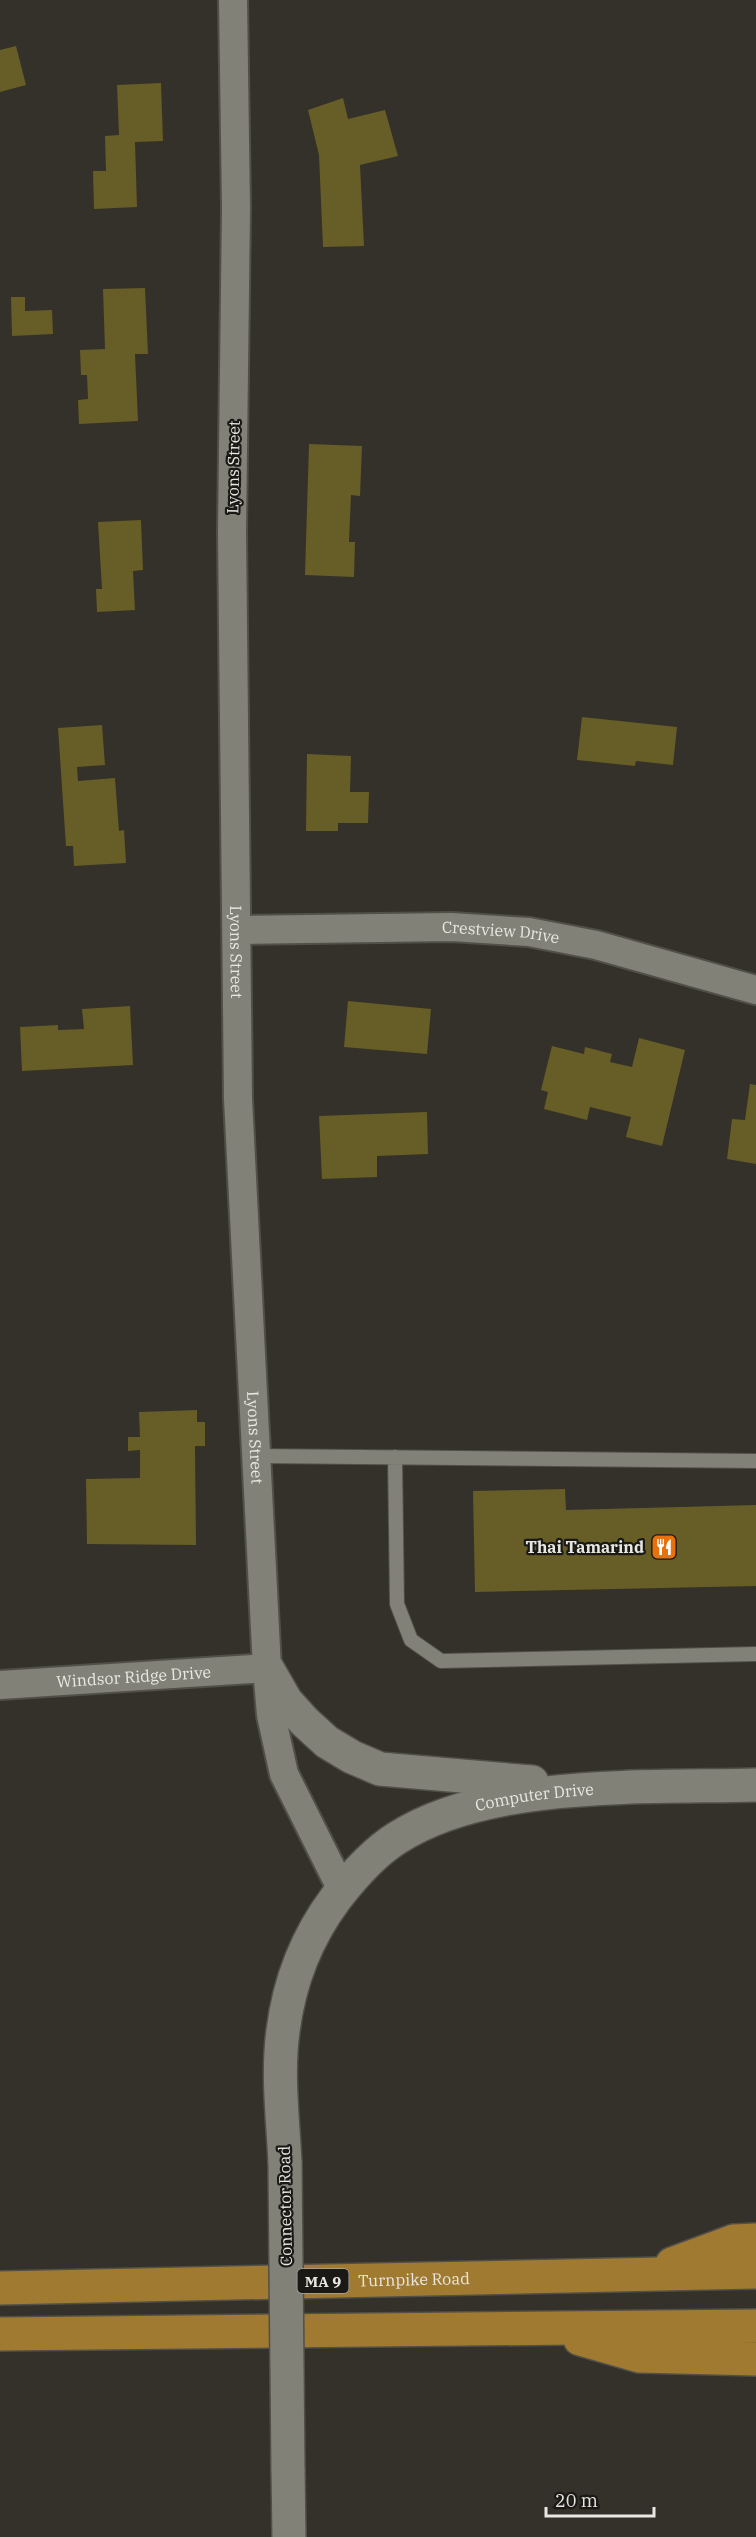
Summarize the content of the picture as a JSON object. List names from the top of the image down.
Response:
{
  "streets": {
    "highway": ["Turnpike Road", "MA 9"],
    "street": [
      "Lyons Street",
      "Crestview Drive",
      "Windsor Ridge Drive",
      "Computer Drive",
      "Connector Road"
    ]
  },
  "crossings": [
    ["Lyons Street", "Crestview Drive"],
    ["Lyons Street", "Windsor Ridge Drive"],
    ["Lyons Street", "Computer Drive"],
    ["Lyons Street", "Connector Road"],
    ["Computer Drive", "Connector Road"]
  ],
  "places": {
    "restaurant": ["Thai Tamarind"]
  },
  "scale_bar": "20 m"
}
